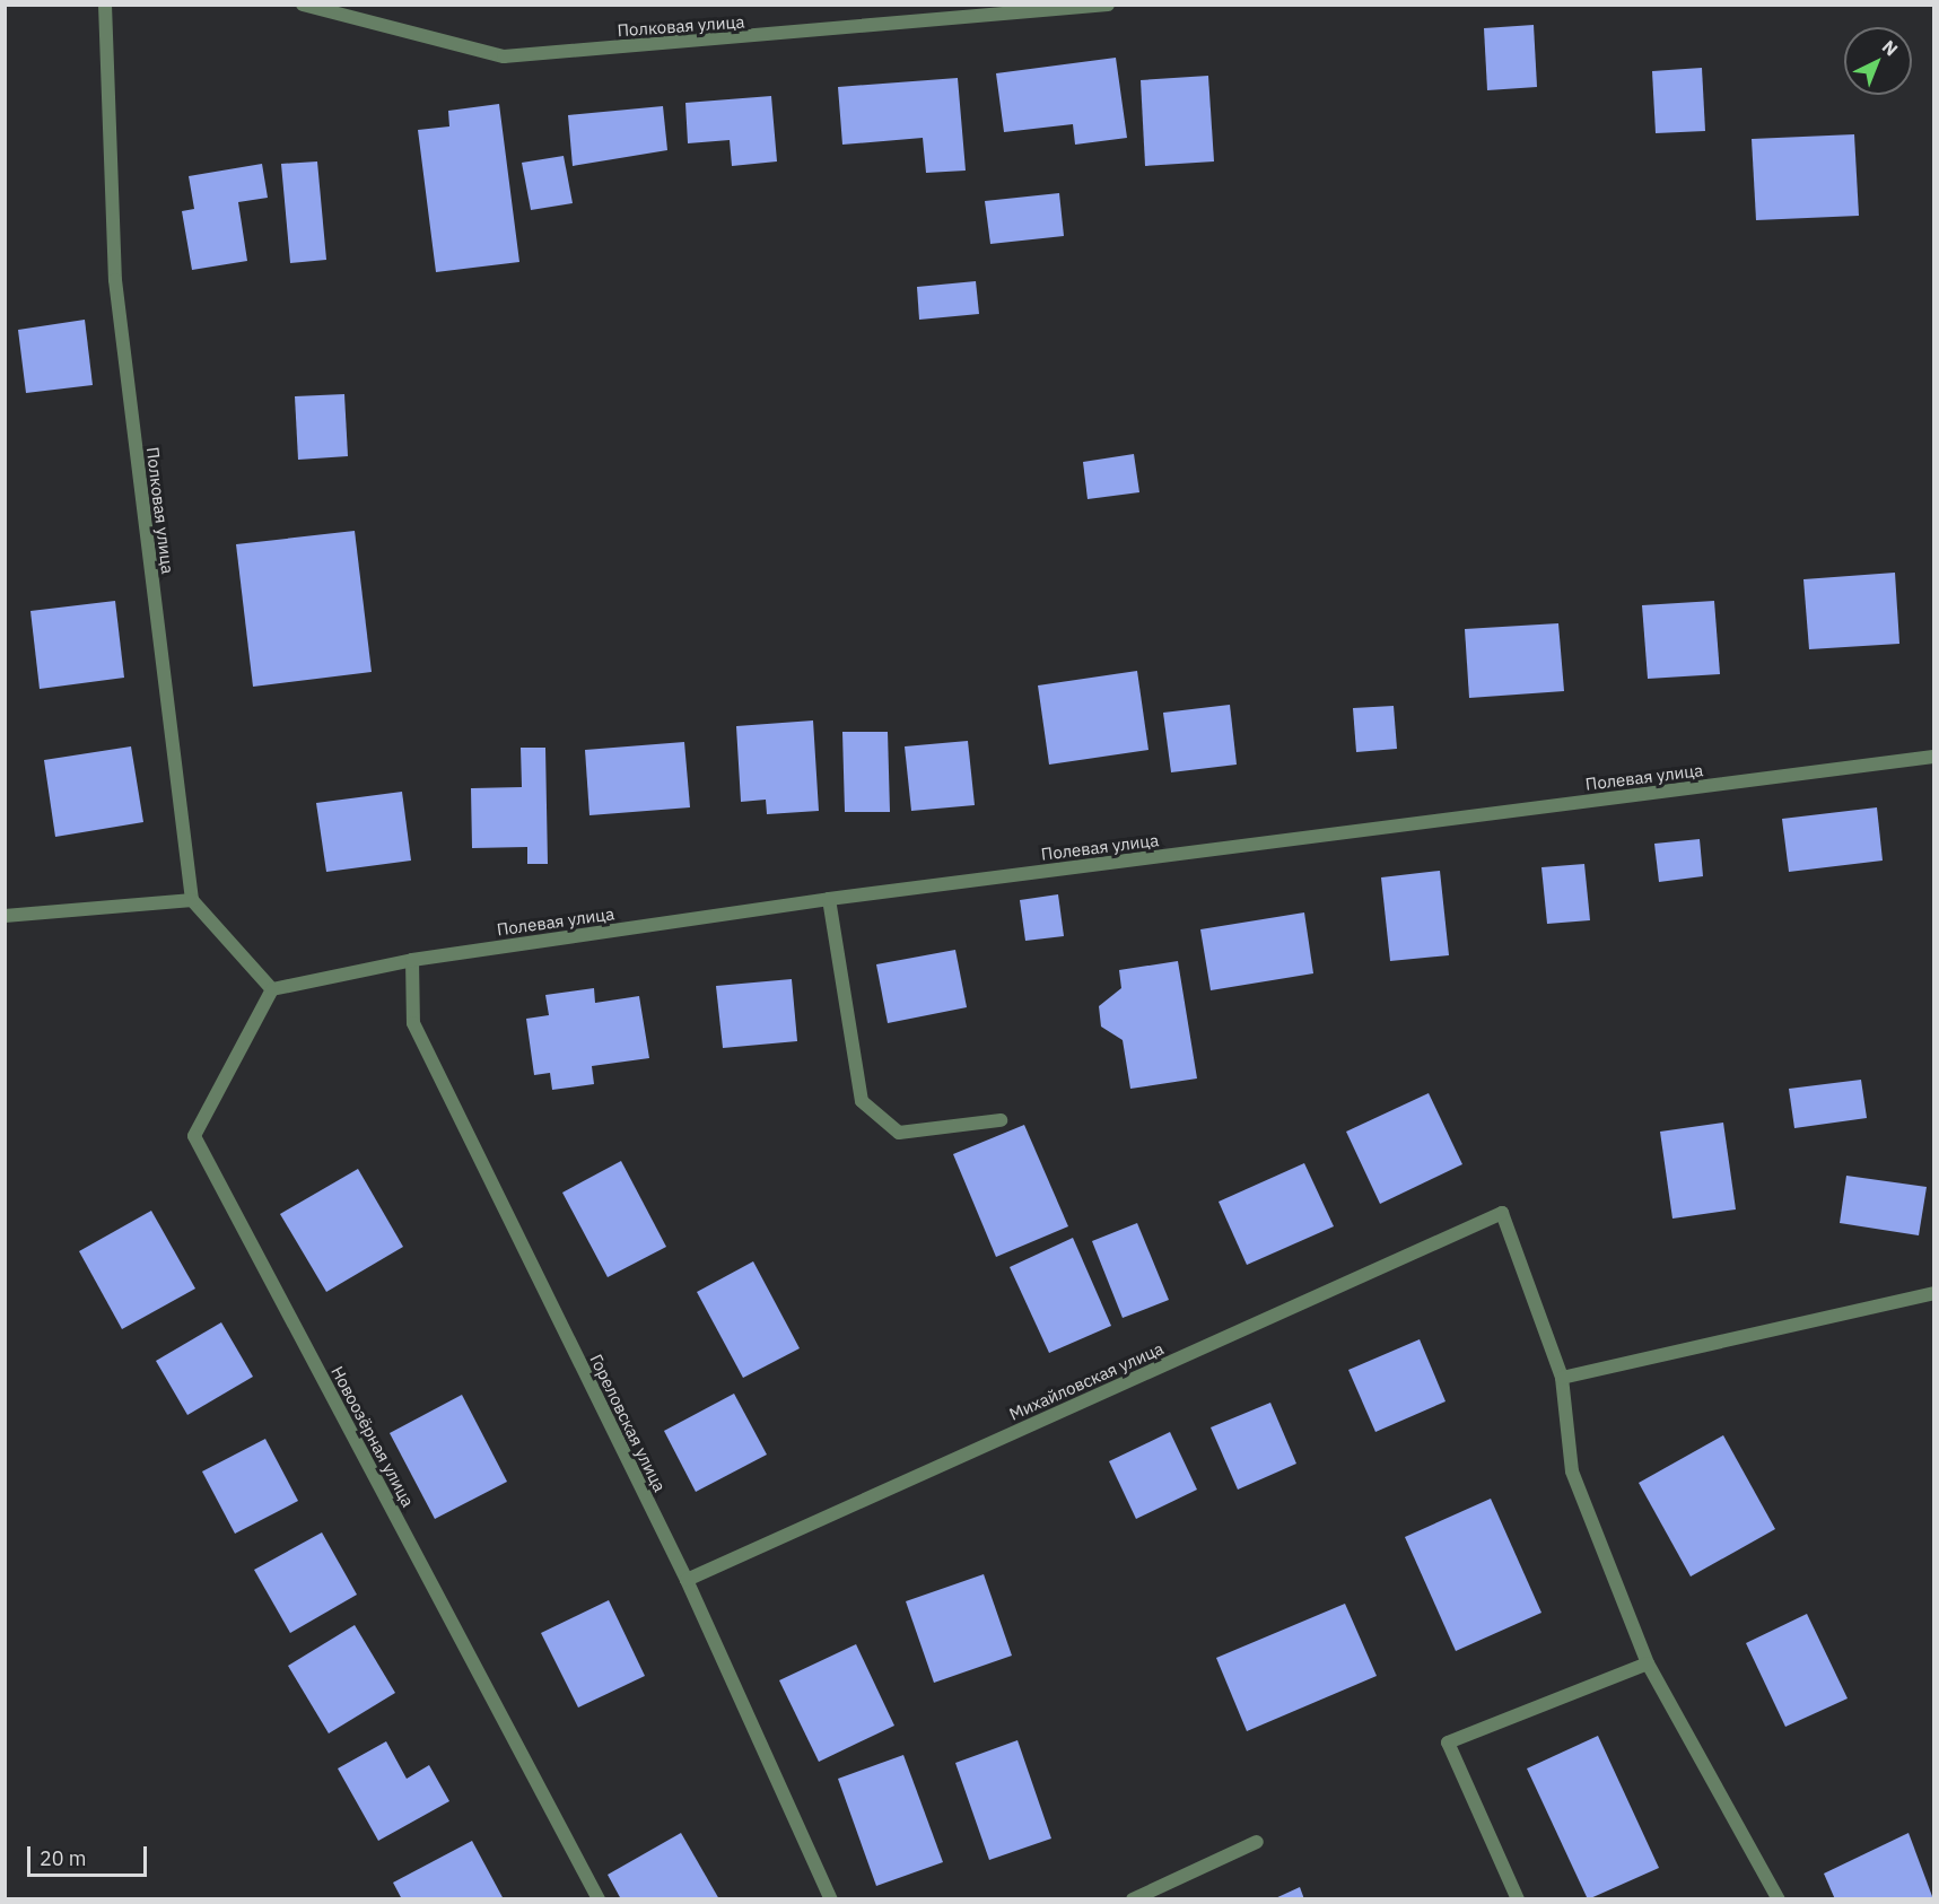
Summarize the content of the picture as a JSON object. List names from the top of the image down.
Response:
{
  "streets": {
    "street": [
      "Полковая улица",
      "Полевая улица",
      "Михайловская улица",
      "Гореловская улица",
      "Новоозёрная улица"
    ]
  },
  "crossings": [
    ["Полевая улица", "Гореловская улица"],
    ["Полевая улица", "Новоозёрная улица"],
    ["Михайловская улица", "Гореловская улица"]
  ],
  "scale_bar": "20 m",
  "north": "top right"
}
